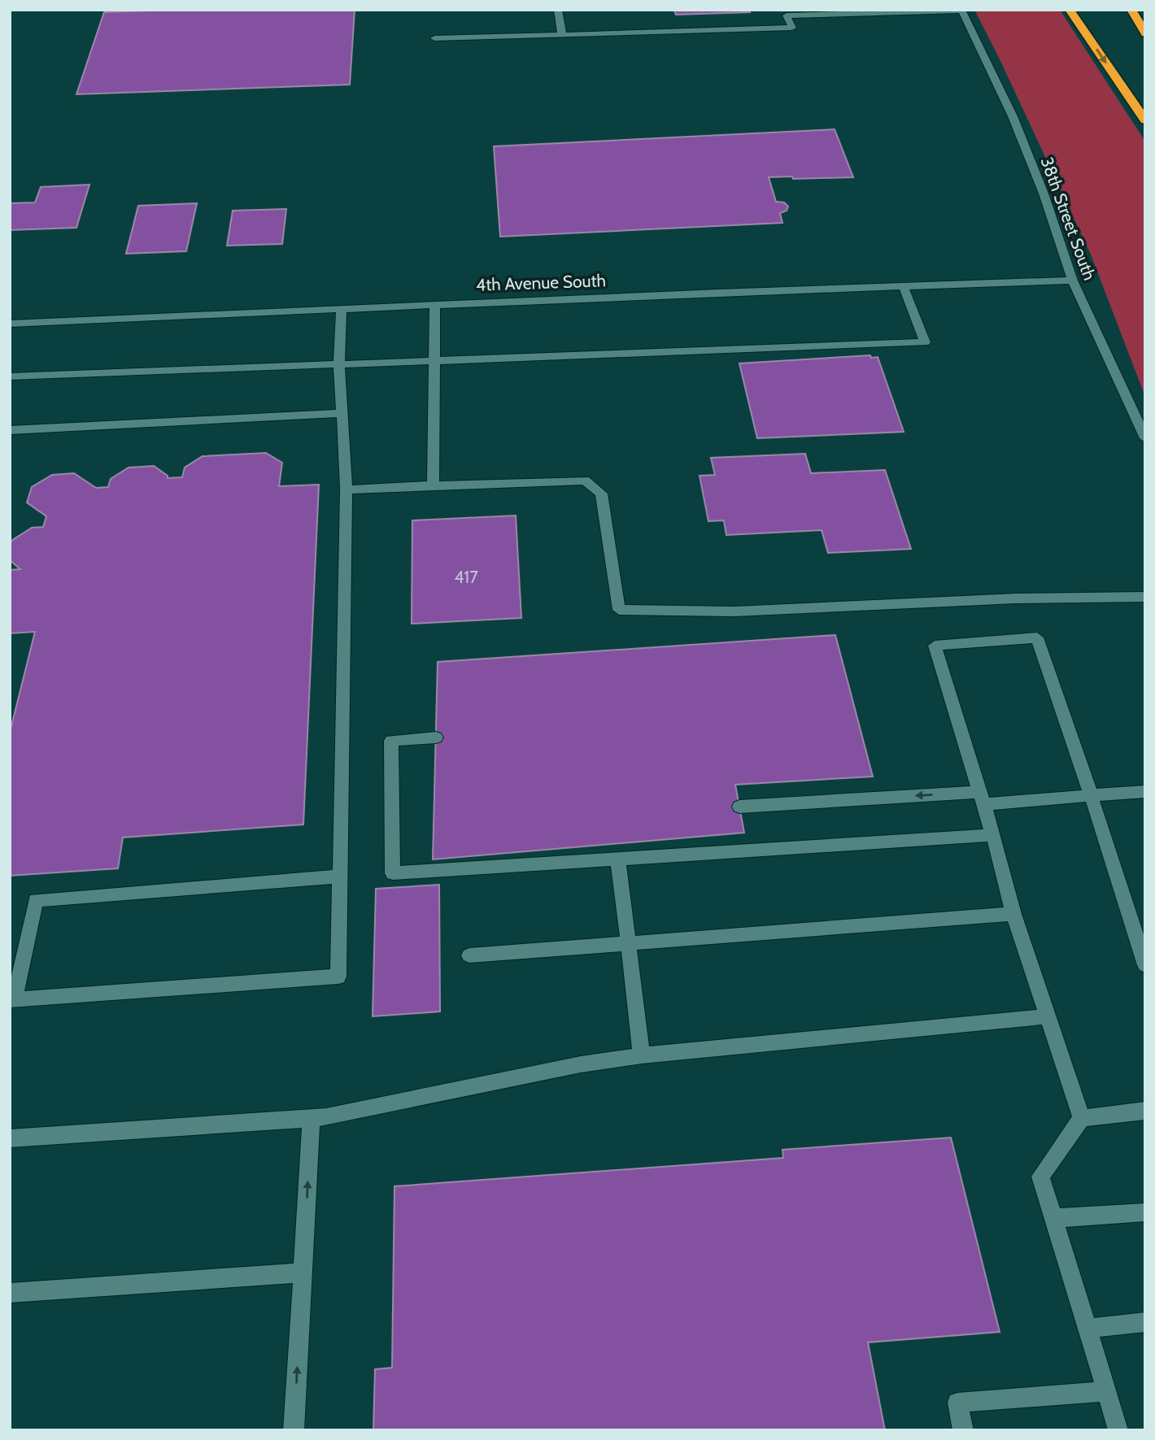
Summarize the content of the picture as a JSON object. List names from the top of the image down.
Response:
{
  "streets": {
    "street": ["38th Street South", "4th Avenue South"]
  },
  "crossings": [
    ["38th Street South", "4th Avenue South"]
  ],
  "house_numbers": ["417"]
}
